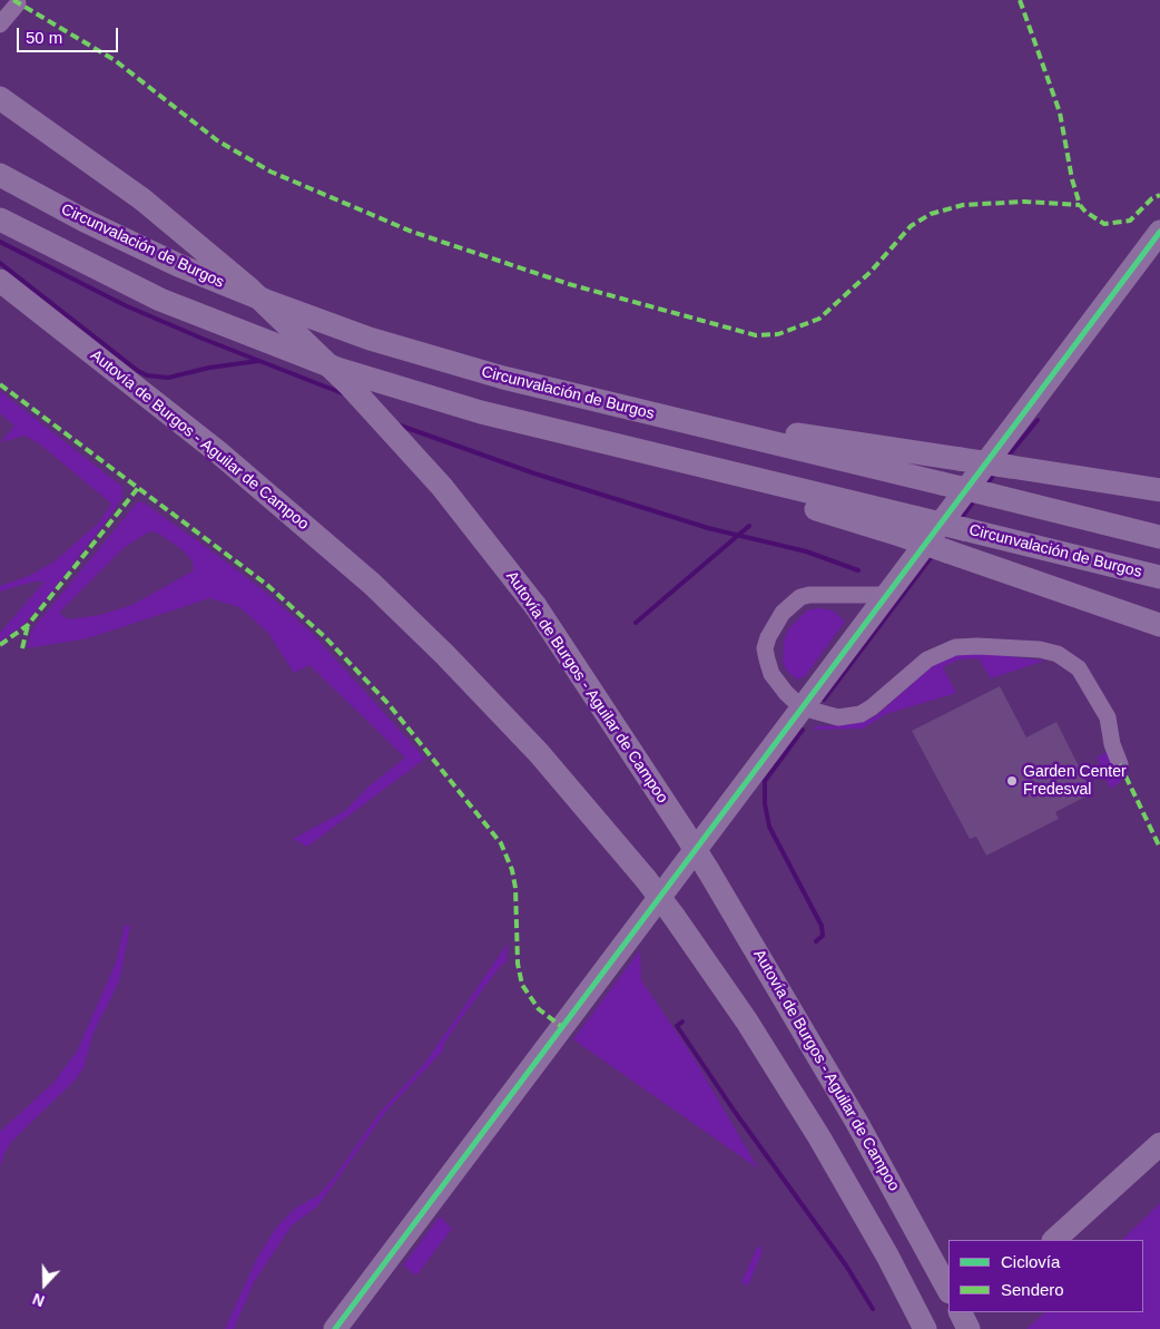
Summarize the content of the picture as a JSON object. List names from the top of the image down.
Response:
{
  "streets": {
    "highway": ["Circunvalación de Burgos", "Autovía de Burgos - Aguilar de Campoo"]
  },
  "places": ["Garden Center Fredesval"],
  "legend": ["Ciclovía", "Sendero"],
  "scale_bar": "50 m",
  "north": "bottom"
}
